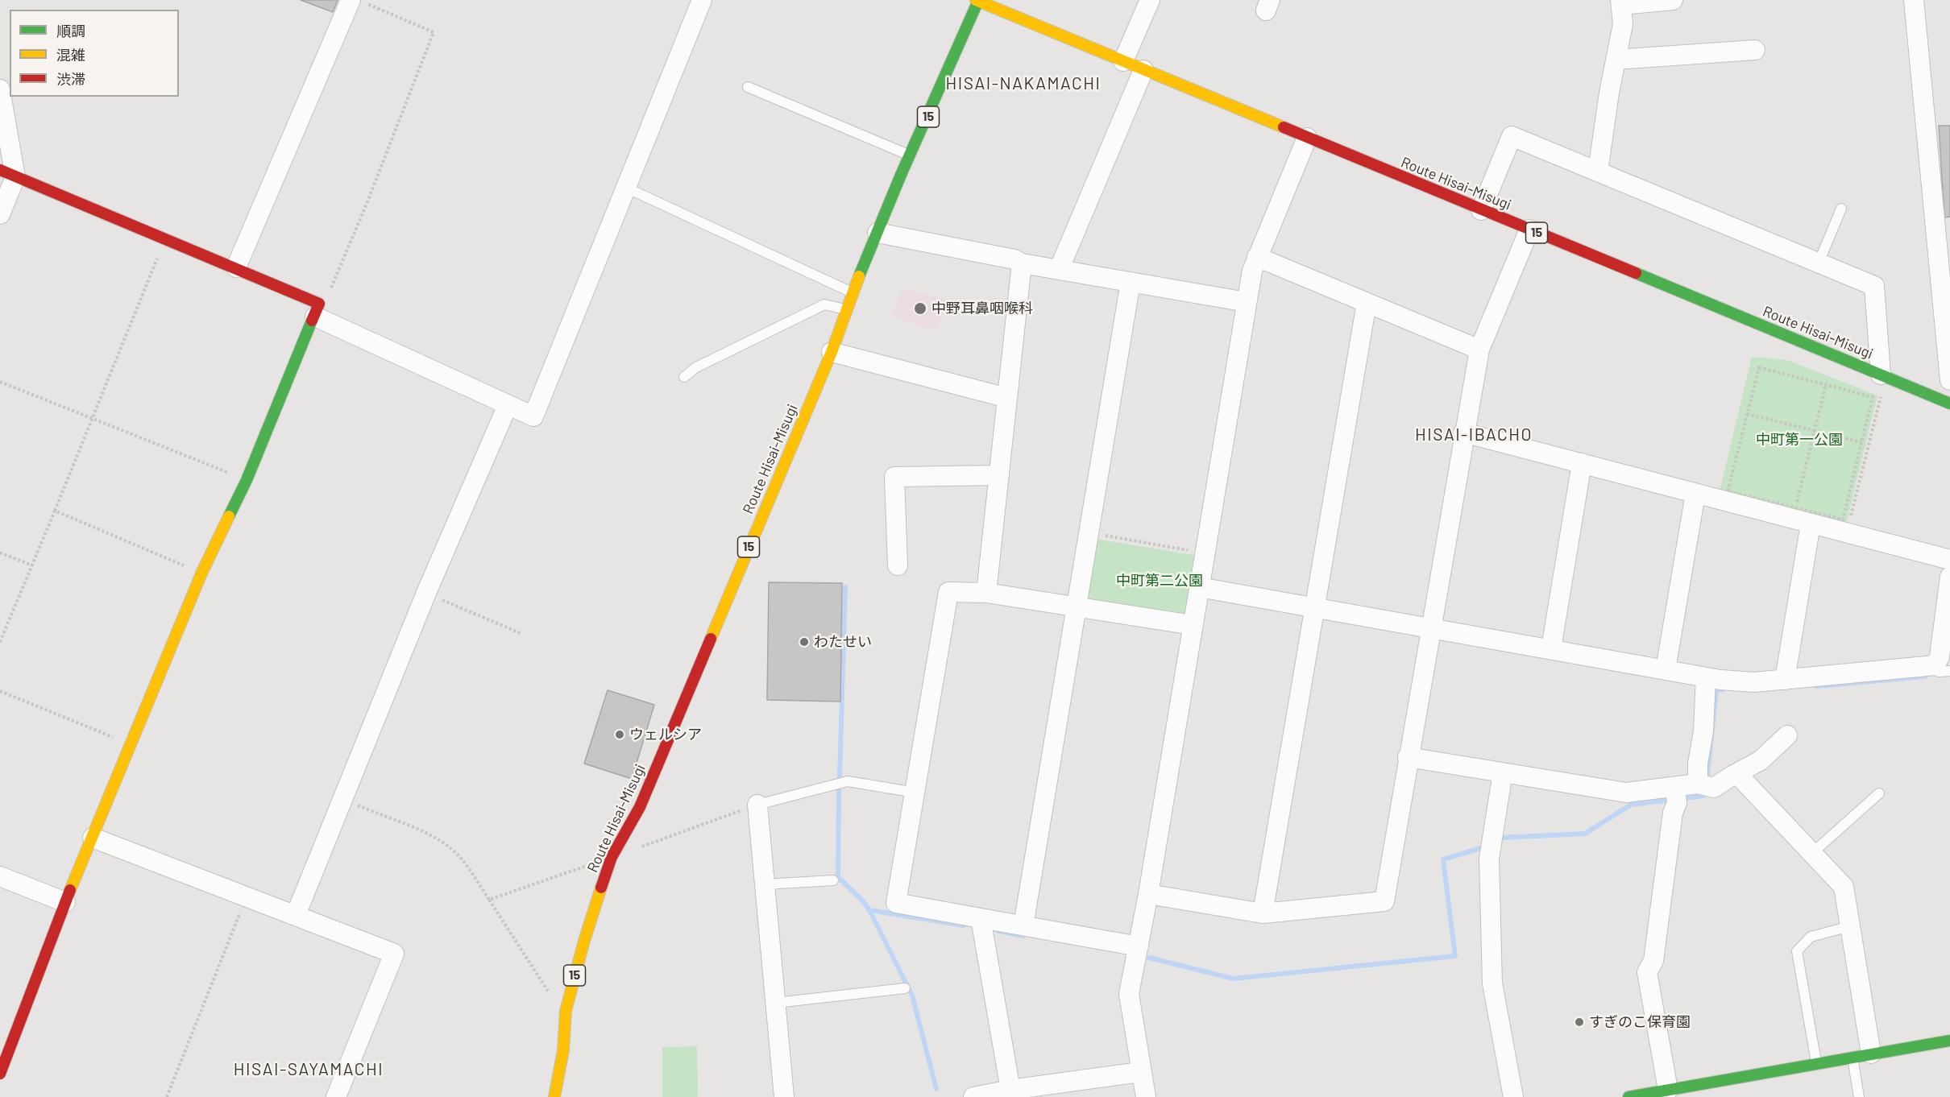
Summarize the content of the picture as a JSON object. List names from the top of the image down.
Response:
{
  "streets": {
    "main road": ["15", "Route Hisai-Misugi"]
  },
  "districts": ["HISAI-NAKAMACHI", "HISAI-IBACHO", "HISAI-SAYAMACHI"],
  "parks": ["中町第一公園", "中町第二公園"],
  "places": [
    "中野耳鼻咽喉科",
    "わたせい",
    "ウェルシア",
    "すぎのこ保育園"
  ],
  "legend": ["順調", "混雑", "渋滞"]
}
